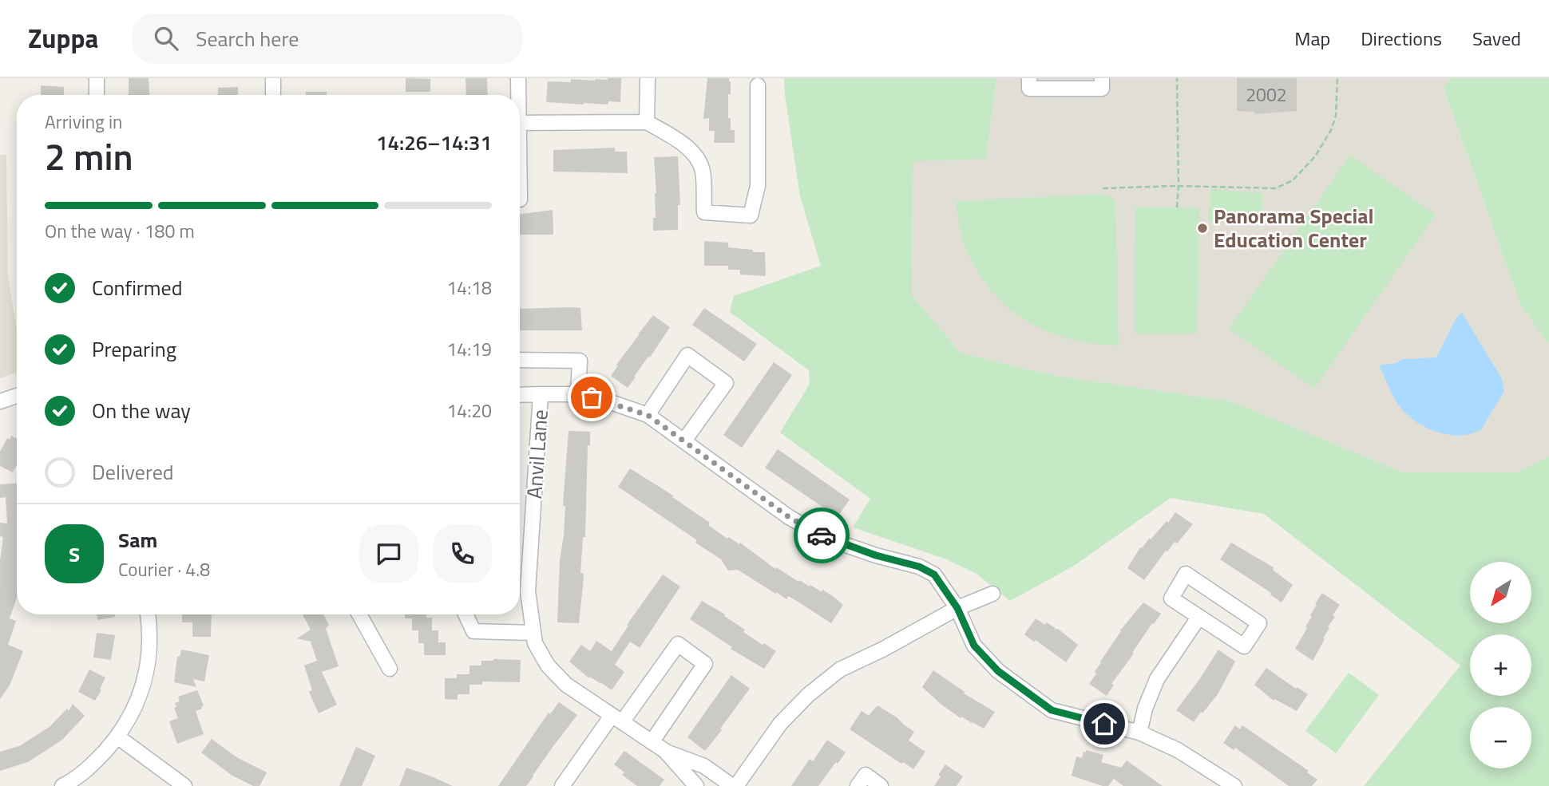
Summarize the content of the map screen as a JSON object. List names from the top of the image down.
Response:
{
  "streets": {
    "street": ["Anvil Lane"]
  },
  "places": ["Panorama Special Education Center"],
  "house_numbers": ["2002"],
  "north": "bottom left",
  "page": {
    "header": "Zuppa",
    "search": "Search here",
    "nav": ["Map", "Directions", "Saved"],
    "heading": ["2 min", "Arriving in", "14:26–14:31"],
    "panel": ["Sam", "Courier · 4.8"],
    "bar": "On the way · 180 m",
    "list": [
      ["Confirmed", "14:18"],
      ["Preparing", "14:19"],
      ["On the way", "14:20"],
      "Delivered"
    ],
    "round": "S",
    "map_buttons": ["+", "−"]
  }
}
